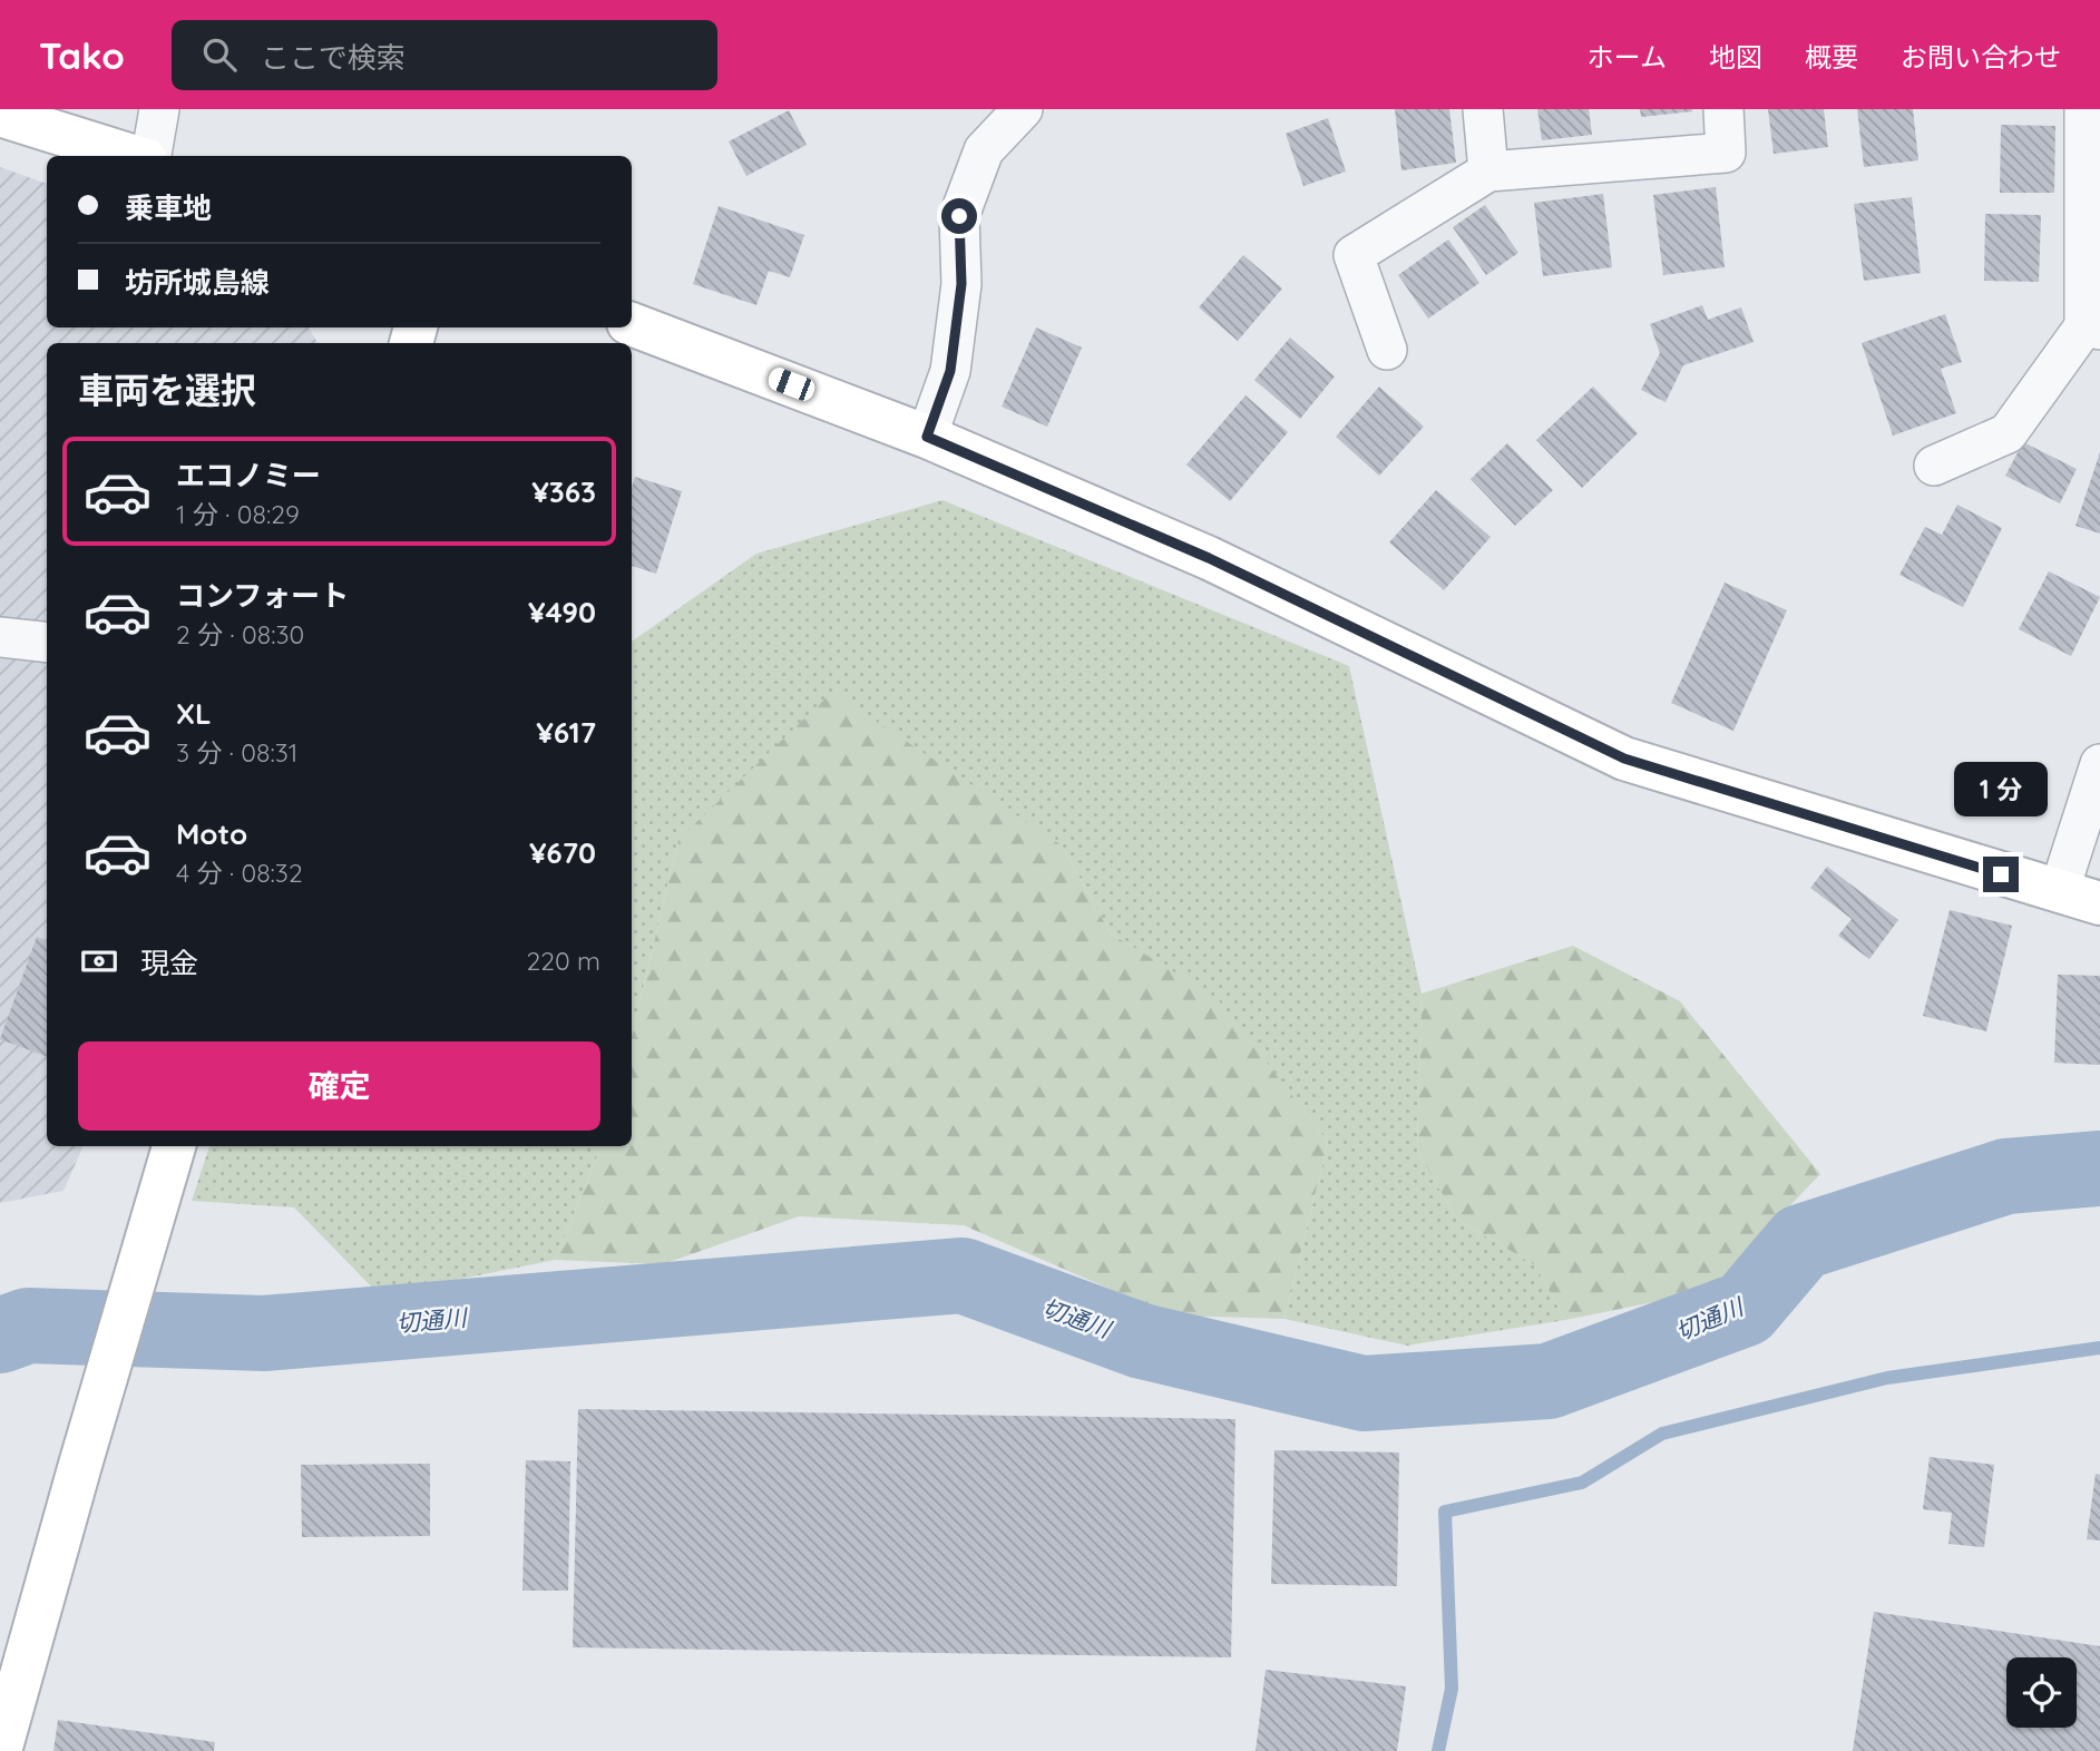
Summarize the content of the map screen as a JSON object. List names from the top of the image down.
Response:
{
  "water": ["切通川"],
  "page": {
    "header": "Tako",
    "search": "ここで検索",
    "nav": [
      "ホーム",
      "地図",
      "概要",
      "お問い合わせ"
    ],
    "banner": ["乗車地", "坊所城島線"],
    "heading": "車両を選択",
    "list": [
      {
        "name": "エコノミー",
        "note": "1 分 · 08:29",
        "value": "¥363"
      },
      {
        "name": "コンフォート",
        "note": "2 分 · 08:30",
        "value": "¥490"
      },
      {
        "name": "XL",
        "note": "3 分 · 08:31",
        "value": "¥617"
      },
      {
        "name": "Moto",
        "note": "4 分 · 08:32",
        "value": "¥670"
      }
    ],
    "bubble": "1 分",
    "pay": ["現金", "220 m"],
    "buttons": "確定"
  }
}
